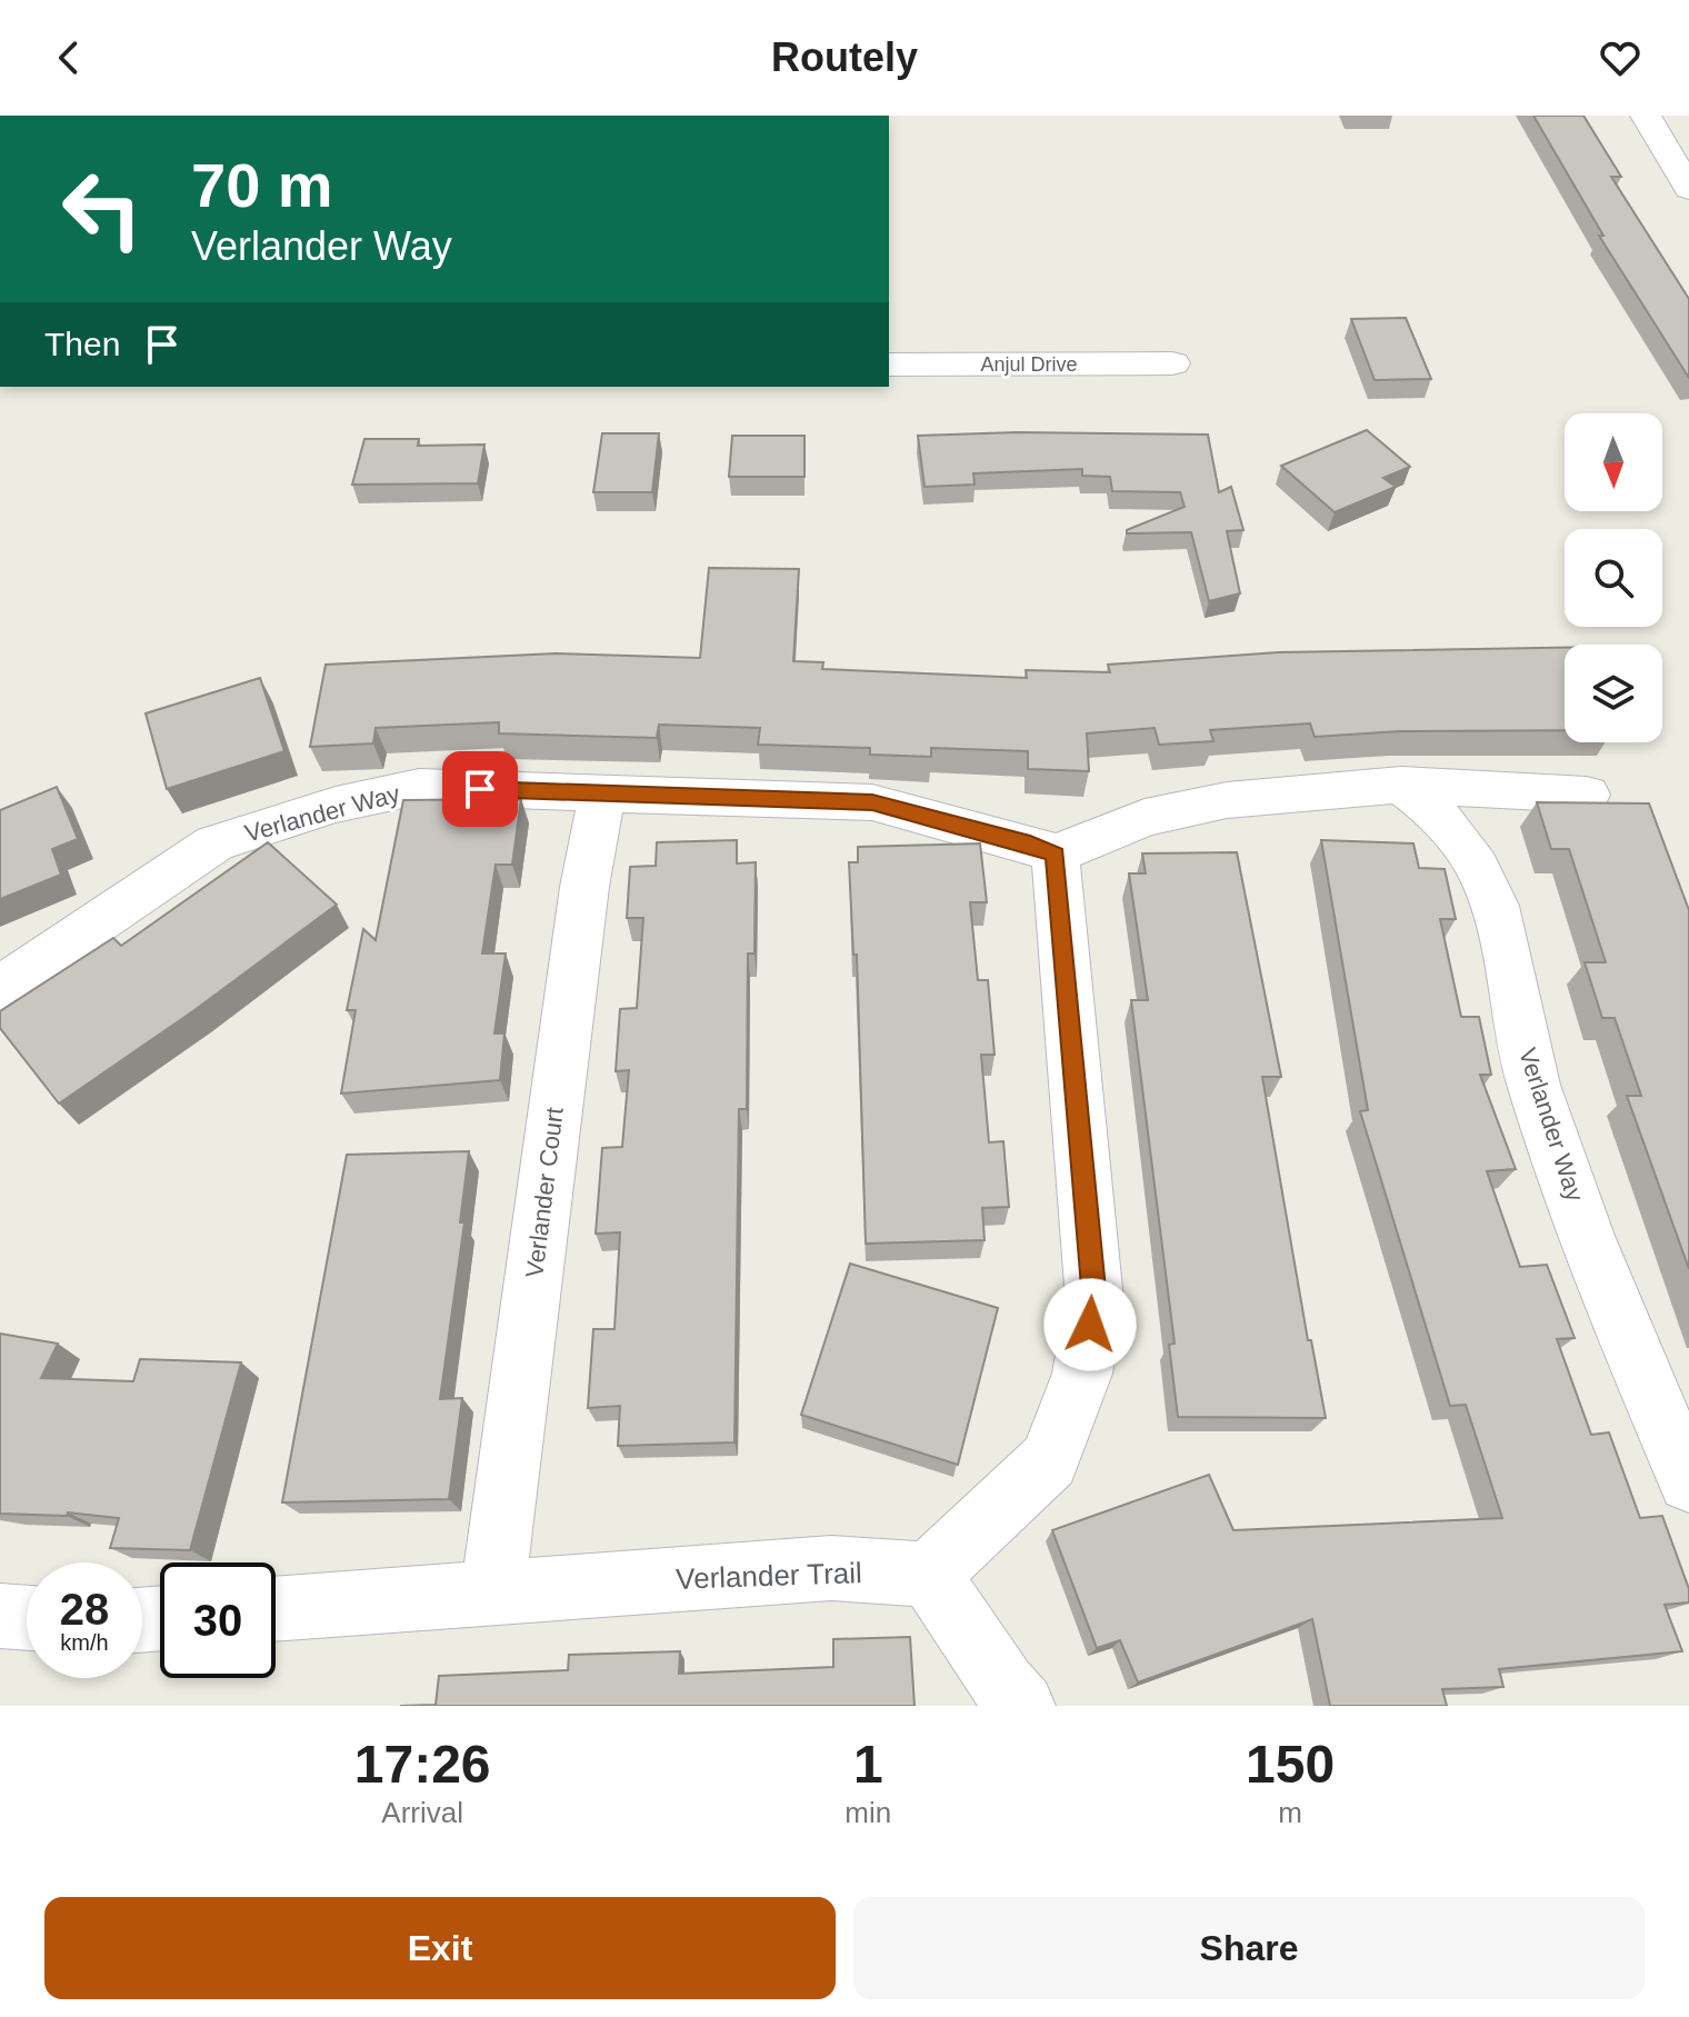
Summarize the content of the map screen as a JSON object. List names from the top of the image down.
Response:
{
  "streets": {
    "street": [
      "Anjul Drive",
      "Verlander Way",
      "Verlander Court",
      "Verlander Trail"
    ]
  },
  "crossings": [
    ["Verlander Way", "Verlander Court"],
    ["Verlander Court", "Verlander Trail"]
  ],
  "north": "bottom",
  "page": {
    "header": "Routely",
    "turn": ["70 m", "Verlander Way"],
    "then": "Then",
    "speed": "28 km/h",
    "limit": "30",
    "eta": [
      "17:26",
      "Arrival",
      "1",
      "min",
      "150",
      "m"
    ],
    "buttons": ["Exit", "Share"]
  }
}
